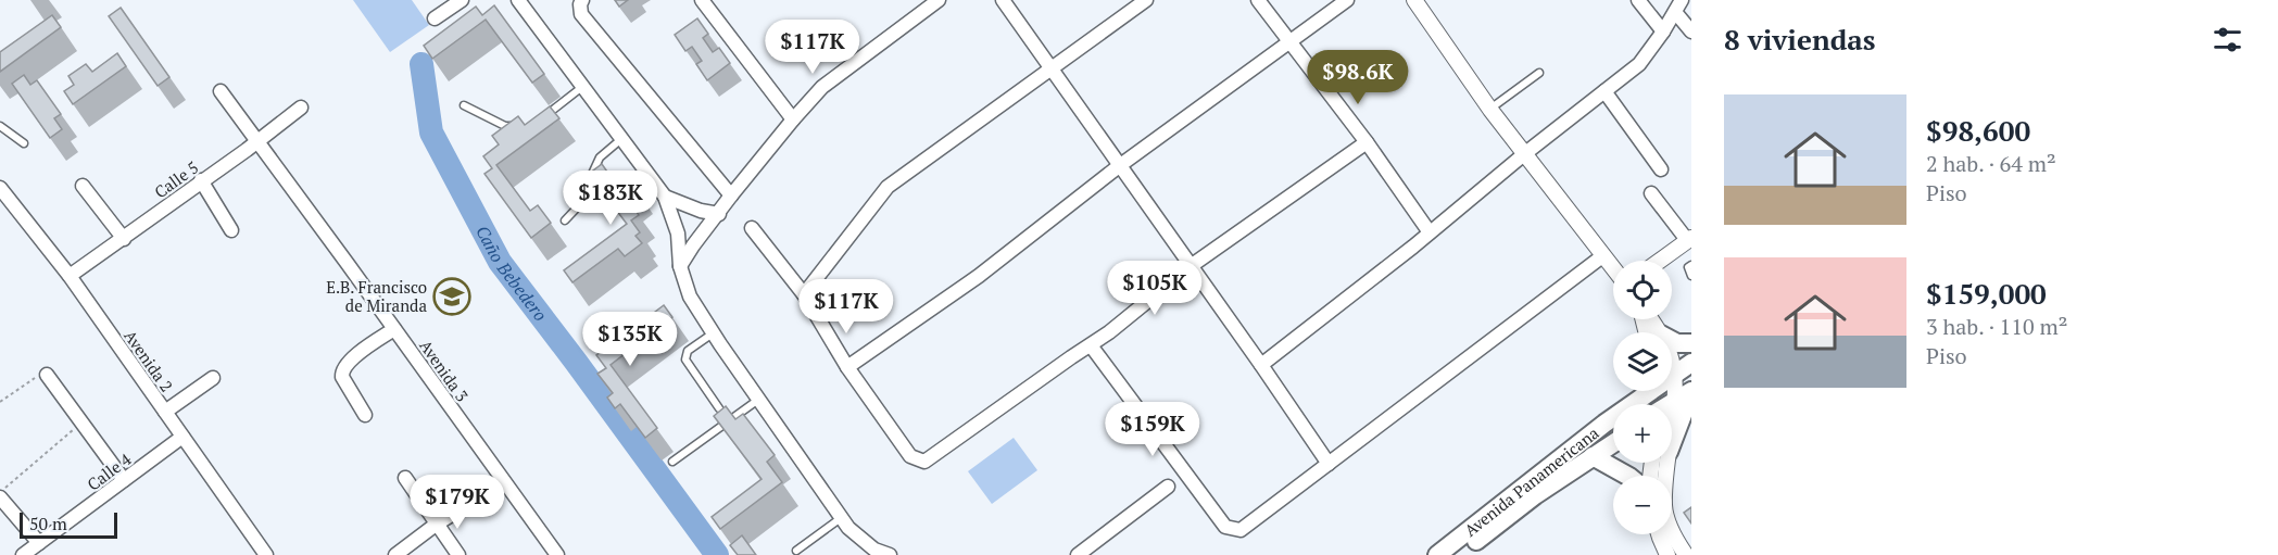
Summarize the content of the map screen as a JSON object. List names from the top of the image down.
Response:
{
  "streets": {
    "main road": ["Avenida Panamericana"],
    "street": [
      "Calle 5",
      "Avenida 2",
      "Avenida 3",
      "Calle 4"
    ]
  },
  "crossings": [
    ["Calle 5", "Avenida 2"],
    ["Calle 5", "Avenida 3"],
    ["Avenida 2", "Calle 4"]
  ],
  "water": ["Caño Bebedero"],
  "places": {
    "school or university": ["E.B. Francisco de Miranda"]
  },
  "scale_bar": "50 m",
  "page": {
    "heading": "8 viviendas",
    "price": [
      "$117K",
      "$98.6K",
      "$183K",
      "$105K",
      "$117K",
      "$135K",
      "$159K",
      "$179K"
    ],
    "list": [
      {
        "name": "$98,600",
        "note": "2 hab. · 64 m² · Piso"
      },
      {
        "name": "$159,000",
        "note": "3 hab. · 110 m² · Piso"
      }
    ],
    "map_buttons": ["+", "−"],
    "scale": "50 m"
  }
}
